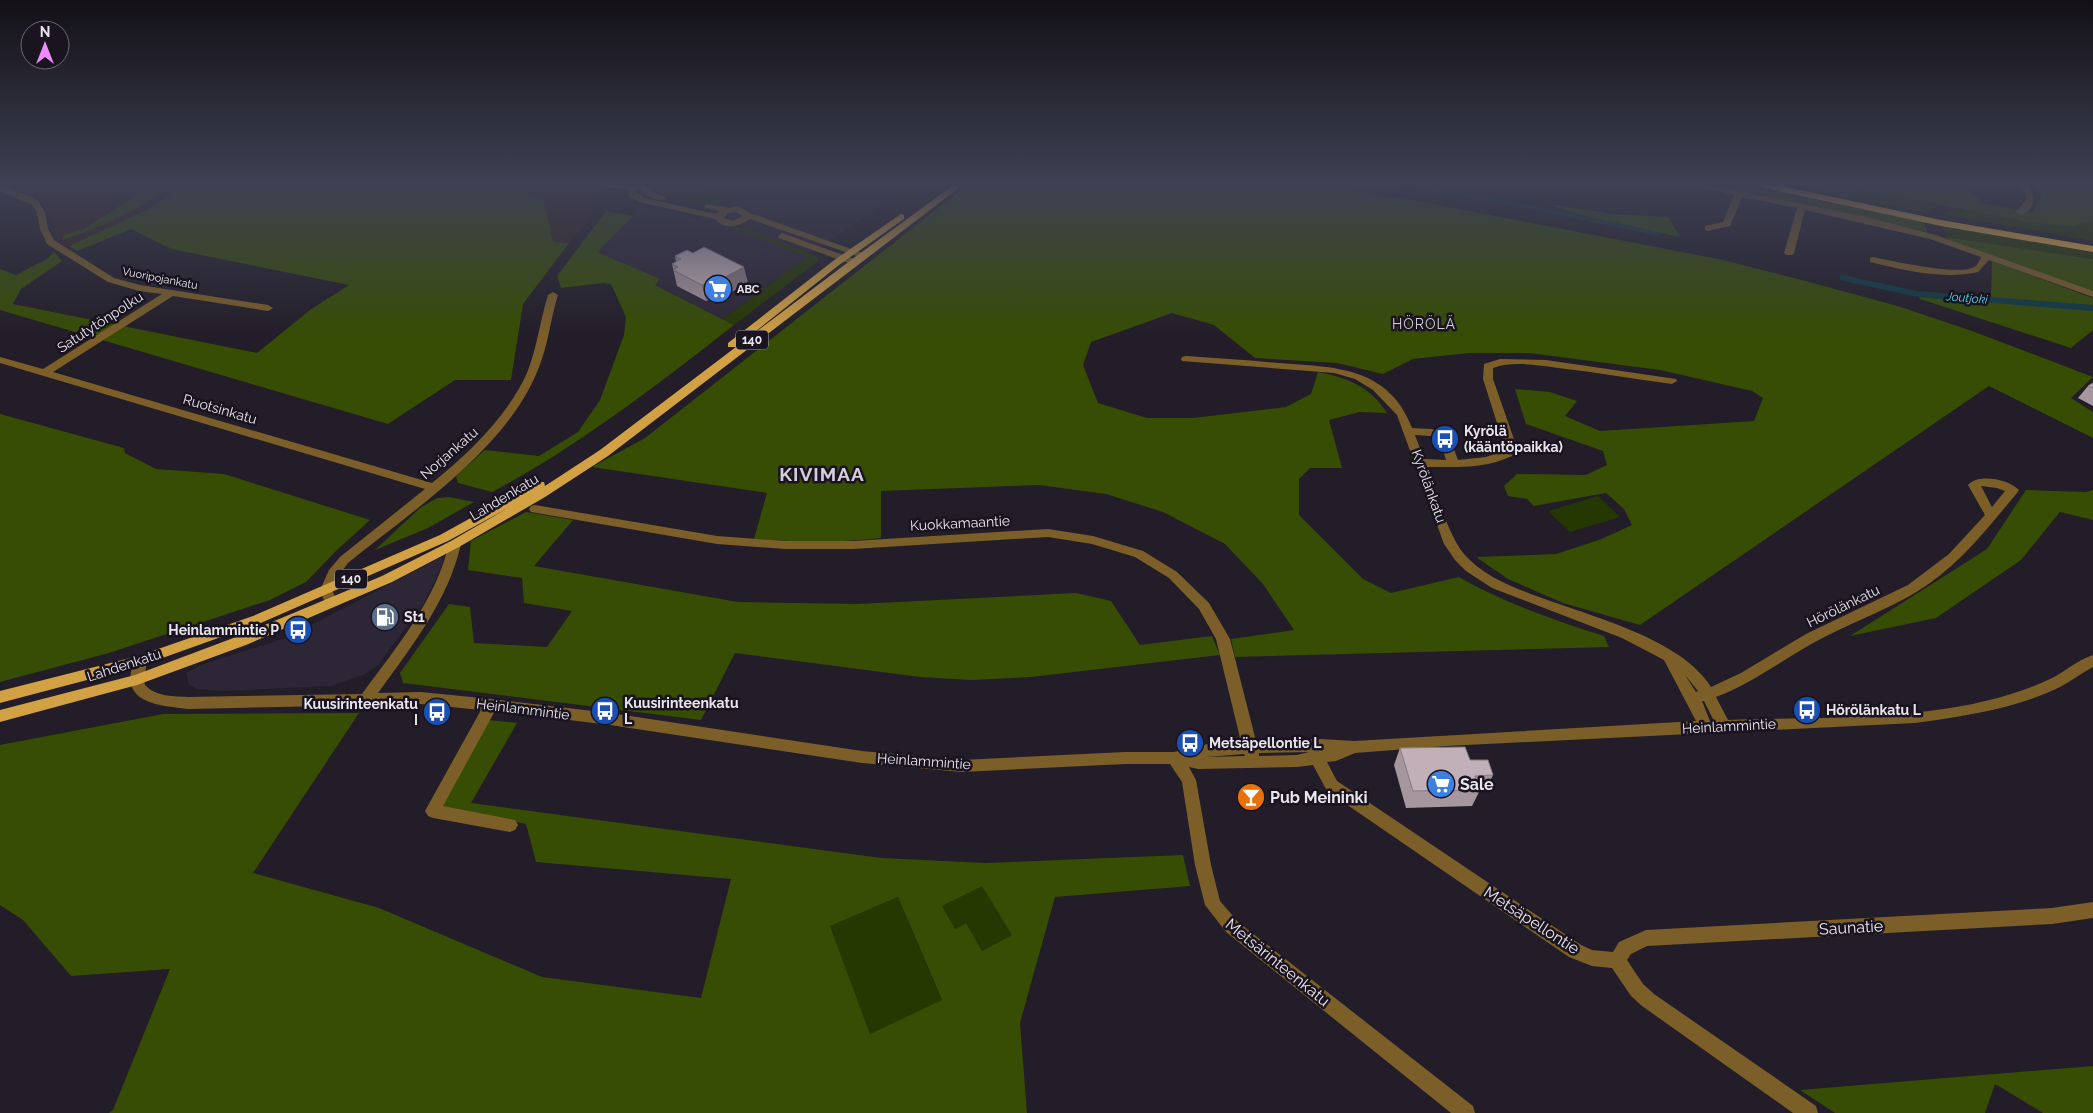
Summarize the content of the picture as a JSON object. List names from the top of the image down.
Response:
{
  "streets": {
    "main road": ["140", "Lahdenkatu"],
    "street": [
      "Vuoripojankatu",
      "Satutytönpolku",
      "Ruotsinkatu",
      "Norjankatu",
      "Kyrölänkatu",
      "Kuokkamaantie",
      "Hörölänkatu",
      "Heinlammintie",
      "Metsäpellontie",
      "Saunatie",
      "Metsärinteenkatu"
    ]
  },
  "crossings": [
    ["Vuoripojankatu", "Satutytönpolku"],
    ["Satutytönpolku", "Ruotsinkatu"],
    ["Ruotsinkatu", "Norjankatu"],
    ["Norjankatu", "Lahdenkatu"],
    ["Kyrölänkatu", "Hörölänkatu"],
    ["Kyrölänkatu", "Heinlammintie"],
    ["Lahdenkatu", "Heinlammintie"],
    ["Kuokkamaantie", "Heinlammintie"],
    ["Heinlammintie", "Metsäpellontie"],
    ["Heinlammintie", "Metsärinteenkatu"],
    ["Metsäpellontie", "Saunatie"]
  ],
  "districts": ["HÖRÖLÄ", "KIVIMAA"],
  "water": ["Joutjoki"],
  "places": {
    "supermarket": ["ABC", "Sale"],
    "bus stop": [
      "Kyrölä (kääntöpaikka)",
      "Heinlammintie P",
      "Hörölänkatu L",
      "Kuusirinteenkatu L",
      "Kuusirinteenkatu I",
      "Metsäpellontie L"
    ],
    "fuel station": ["St1"],
    "bar": ["Pub Meininki"]
  },
  "north": "top"
}
